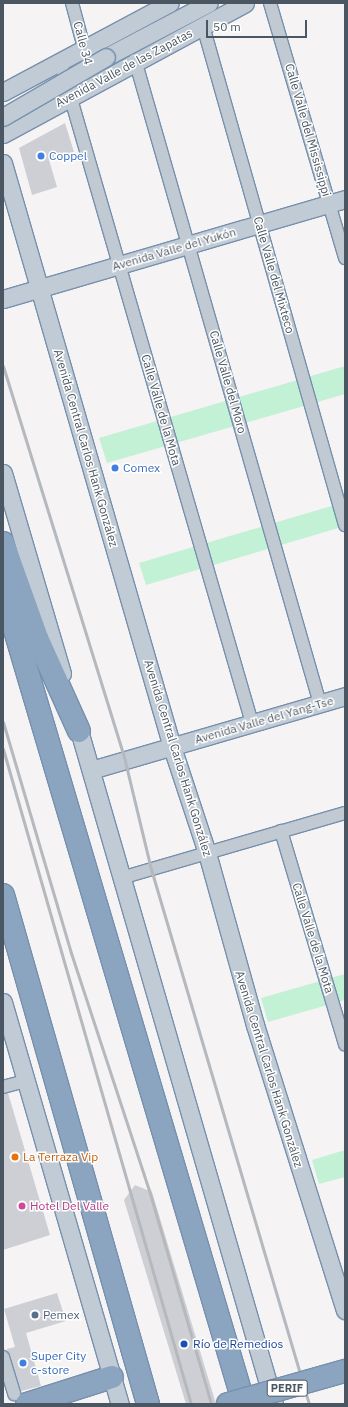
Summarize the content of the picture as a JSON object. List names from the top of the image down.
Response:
{
  "streets": {
    "highway": ["PERIF"],
    "main road": [
      "Avenida Valle de las Zapatas",
      "Avenida Valle del Yukón",
      "Avenida Central Carlos Hank González",
      "Avenida Valle del Yang-Tse"
    ],
    "street": [
      "Calle 34",
      "Calle Valle del Mississippi",
      "Calle Valle del Mixteco",
      "Calle Valle del Moro",
      "Calle Valle de la Mota"
    ]
  },
  "crossings": [
    ["Calle 34", "Avenida Valle de las Zapatas"],
    ["Avenida Valle de las Zapatas", "Calle Valle del Mixteco"],
    ["Avenida Valle de las Zapatas", "Calle Valle del Moro"],
    ["Avenida Valle de las Zapatas", "Calle Valle de la Mota"],
    ["Calle Valle del Mississippi", "Avenida Valle del Yukón"],
    ["Avenida Valle del Yukón", "Calle Valle del Mixteco"],
    ["Avenida Valle del Yukón", "Calle Valle del Moro"],
    ["Avenida Valle del Yukón", "Calle Valle de la Mota"],
    ["Avenida Valle del Yukón", "Avenida Central Carlos Hank González"],
    ["Calle Valle del Moro", "Avenida Valle del Yang-Tse"],
    ["Calle Valle de la Mota", "Avenida Valle del Yang-Tse"],
    ["Avenida Central Carlos Hank González", "Avenida Valle del Yang-Tse"]
  ],
  "places": [
    "Coppel",
    "Comex",
    "La Terraza Vip",
    "Hotel Del Valle",
    "Pemex",
    "Río de Remedios",
    "Super City c-store"
  ],
  "scale_bar": "50 m"
}
